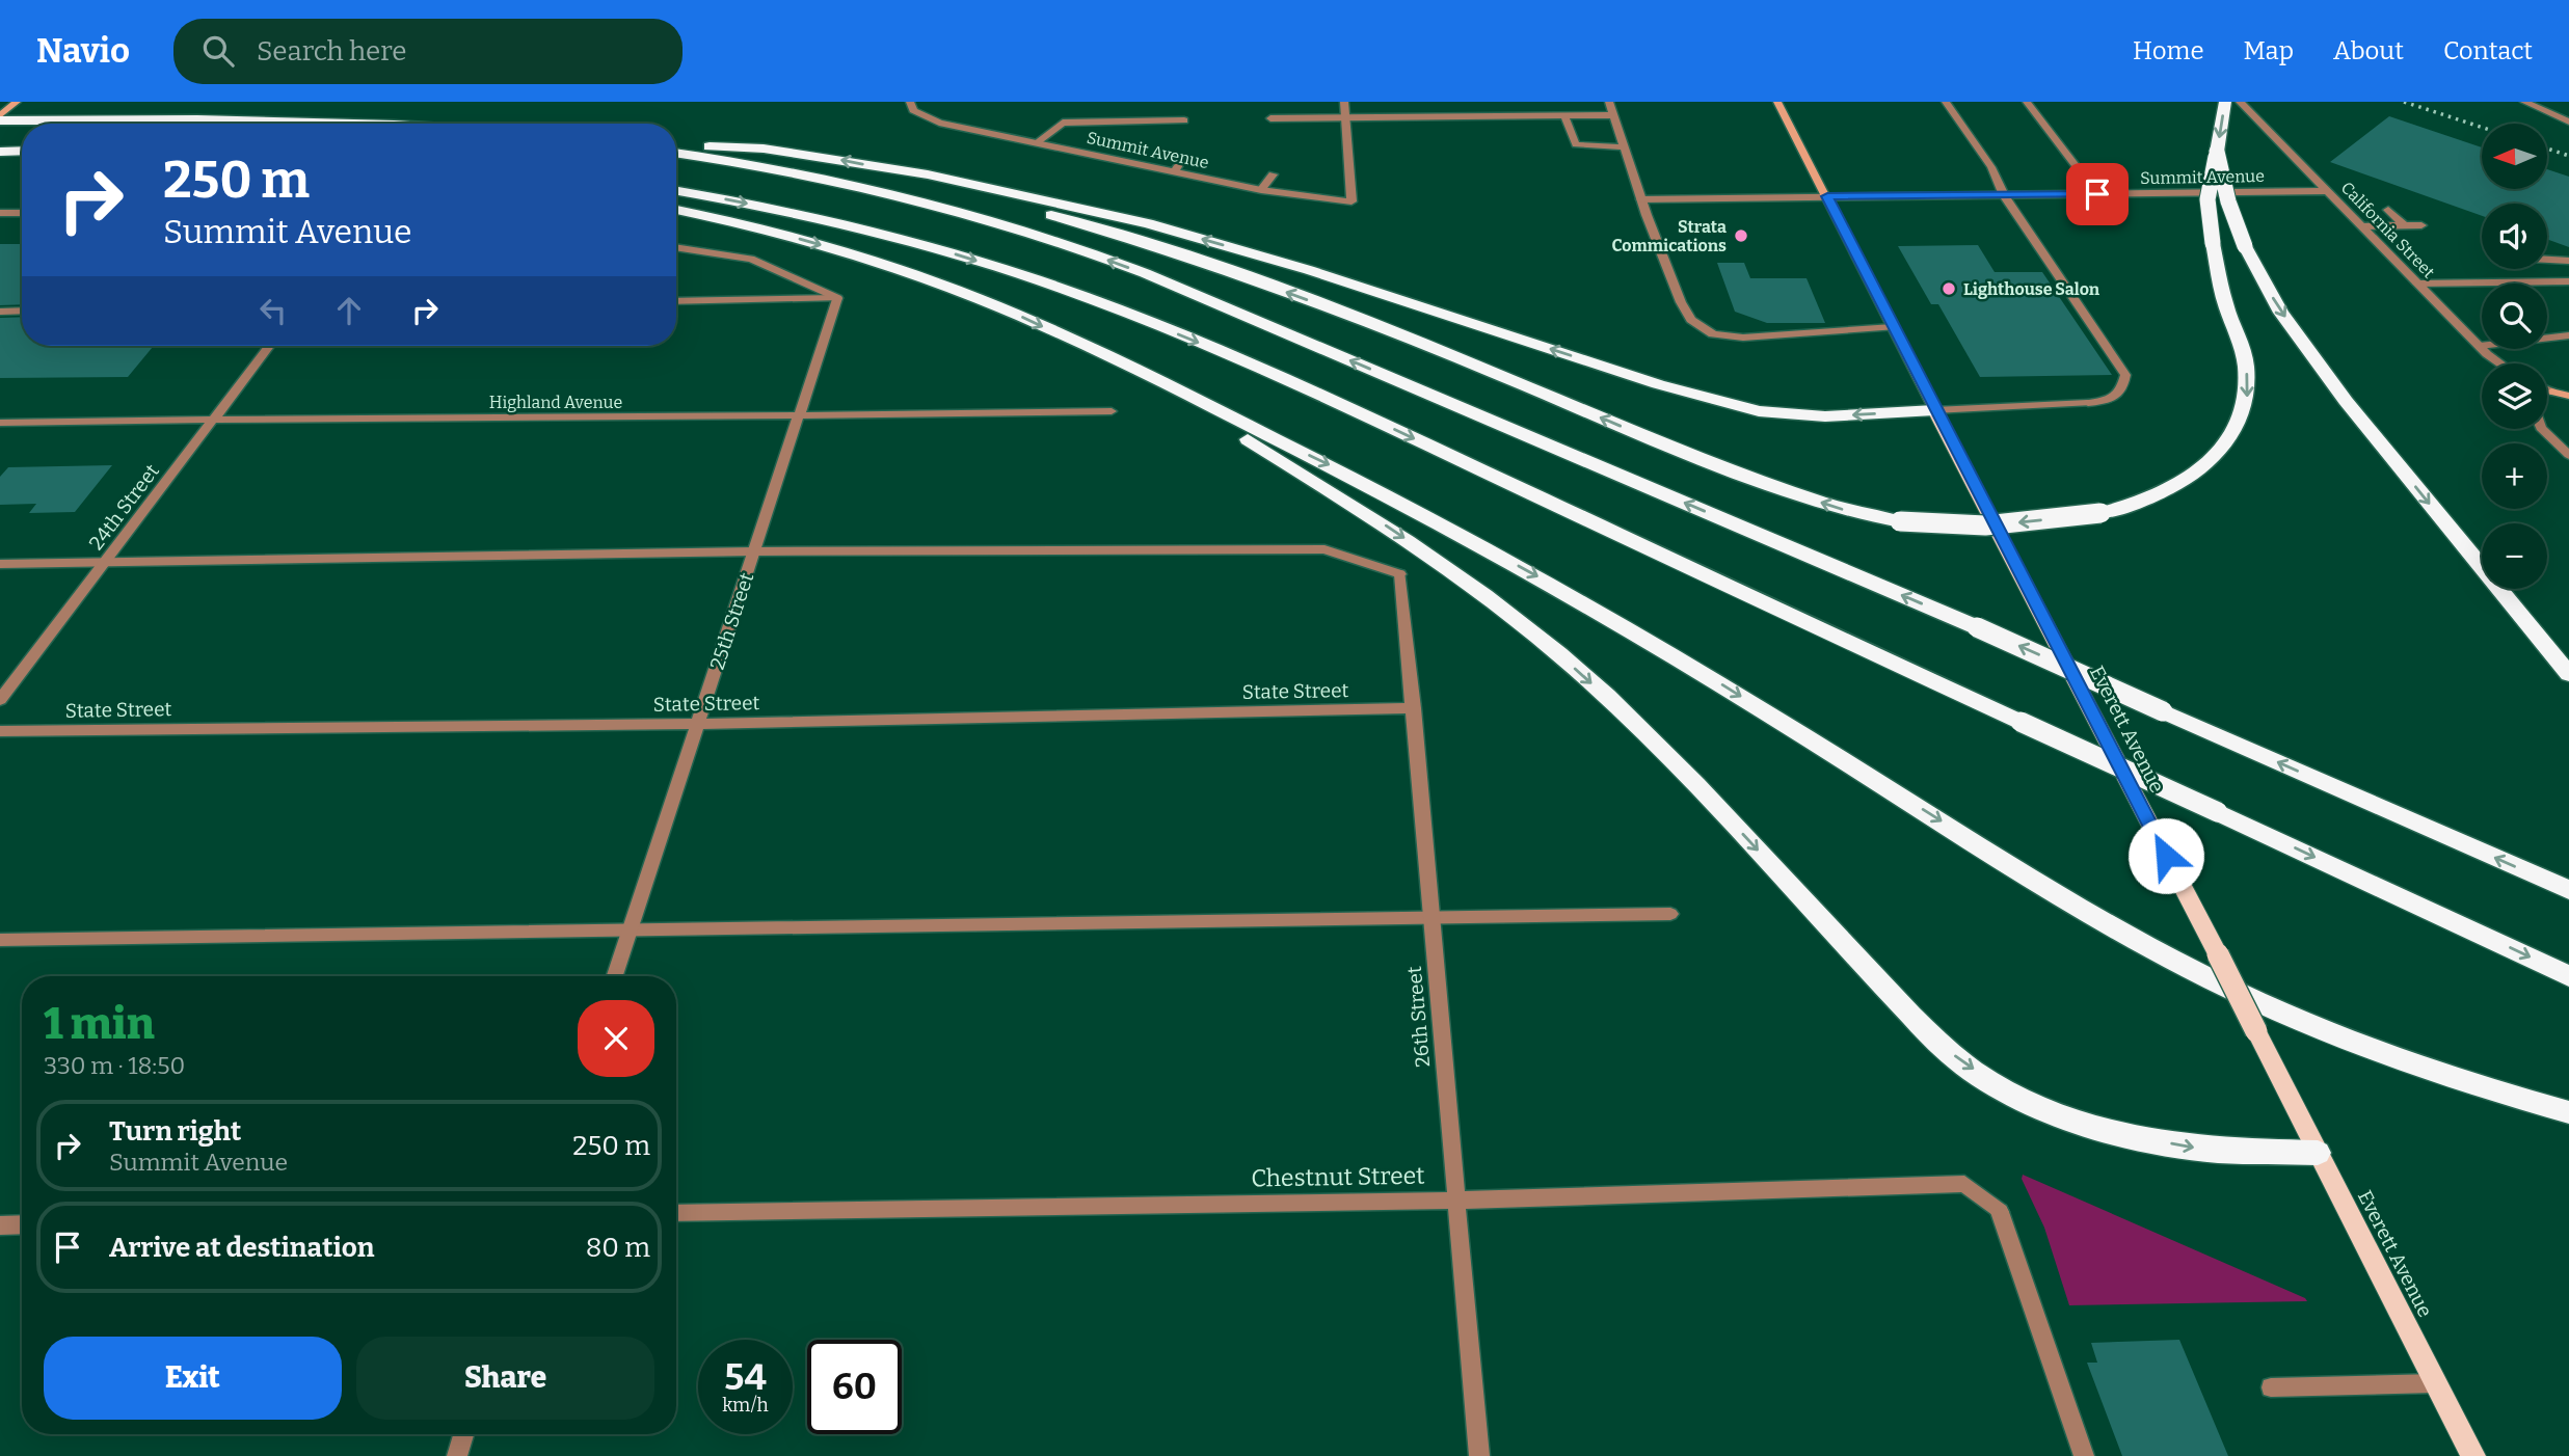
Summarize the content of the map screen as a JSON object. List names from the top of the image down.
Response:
{
  "streets": {
    "main road": ["Everett Avenue"],
    "street": [
      "Summit Avenue",
      "California Street",
      "Highland Avenue",
      "24th Street",
      "25th Street",
      "State Street",
      "26th Street",
      "Chestnut Street"
    ]
  },
  "crossings": [
    ["Summit Avenue", "California Street"],
    ["Summit Avenue", "Everett Avenue"],
    ["Highland Avenue", "24th Street"],
    ["Highland Avenue", "25th Street"],
    ["25th Street", "State Street"],
    ["25th Street", "26th Street"],
    ["State Street", "26th Street"],
    ["26th Street", "Chestnut Street"]
  ],
  "places": ["Strata Commications", "Lighthouse Salon"],
  "north": "left",
  "page": {
    "header": "Navio",
    "search": "Search here",
    "nav": [
      "Home",
      "Map",
      "About",
      "Contact"
    ],
    "map_buttons": ["+", "−"],
    "turn": ["250 m", "Summit Avenue"],
    "heading": ["1 min", "330 m · 18:50"],
    "list": [
      {
        "name": "Turn right",
        "note": "Summit Avenue",
        "value": "250 m"
      },
      {
        "name": "Arrive at destination",
        "value": "80 m"
      }
    ],
    "buttons": ["Exit", "Share"],
    "speed": "54 km/h",
    "limit": "60"
  }
}
